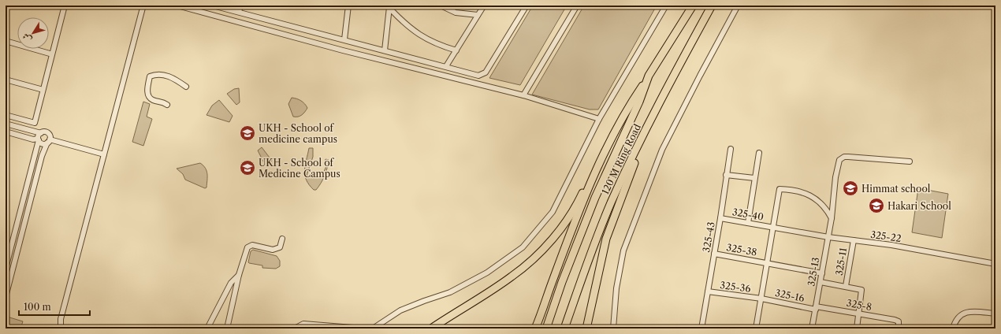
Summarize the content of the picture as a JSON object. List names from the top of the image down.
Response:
{
  "streets": {
    "highway": ["120 M Ring Road"],
    "street": [
      "325-40",
      "325-22",
      "325-43",
      "325-38",
      "325-11",
      "325-13",
      "325-36",
      "325-16",
      "325-8"
    ]
  },
  "crossings": [
    ["325-40", "325-22"],
    ["325-40", "325-43"],
    ["325-22", "325-11"],
    ["325-22", "325-13"],
    ["325-43", "325-38"],
    ["325-43", "325-36"],
    ["325-38", "325-13"],
    ["325-13", "325-16"],
    ["325-13", "325-8"],
    ["325-36", "325-16"],
    ["325-16", "325-8"]
  ],
  "places": {
    "school or university": [
      "UKH - School of medicine campus",
      "UKH - School of Medicine Campus",
      "Himmat school",
      "Hakari School"
    ]
  },
  "scale_bar": "100 m",
  "north": "bottom left"
}
